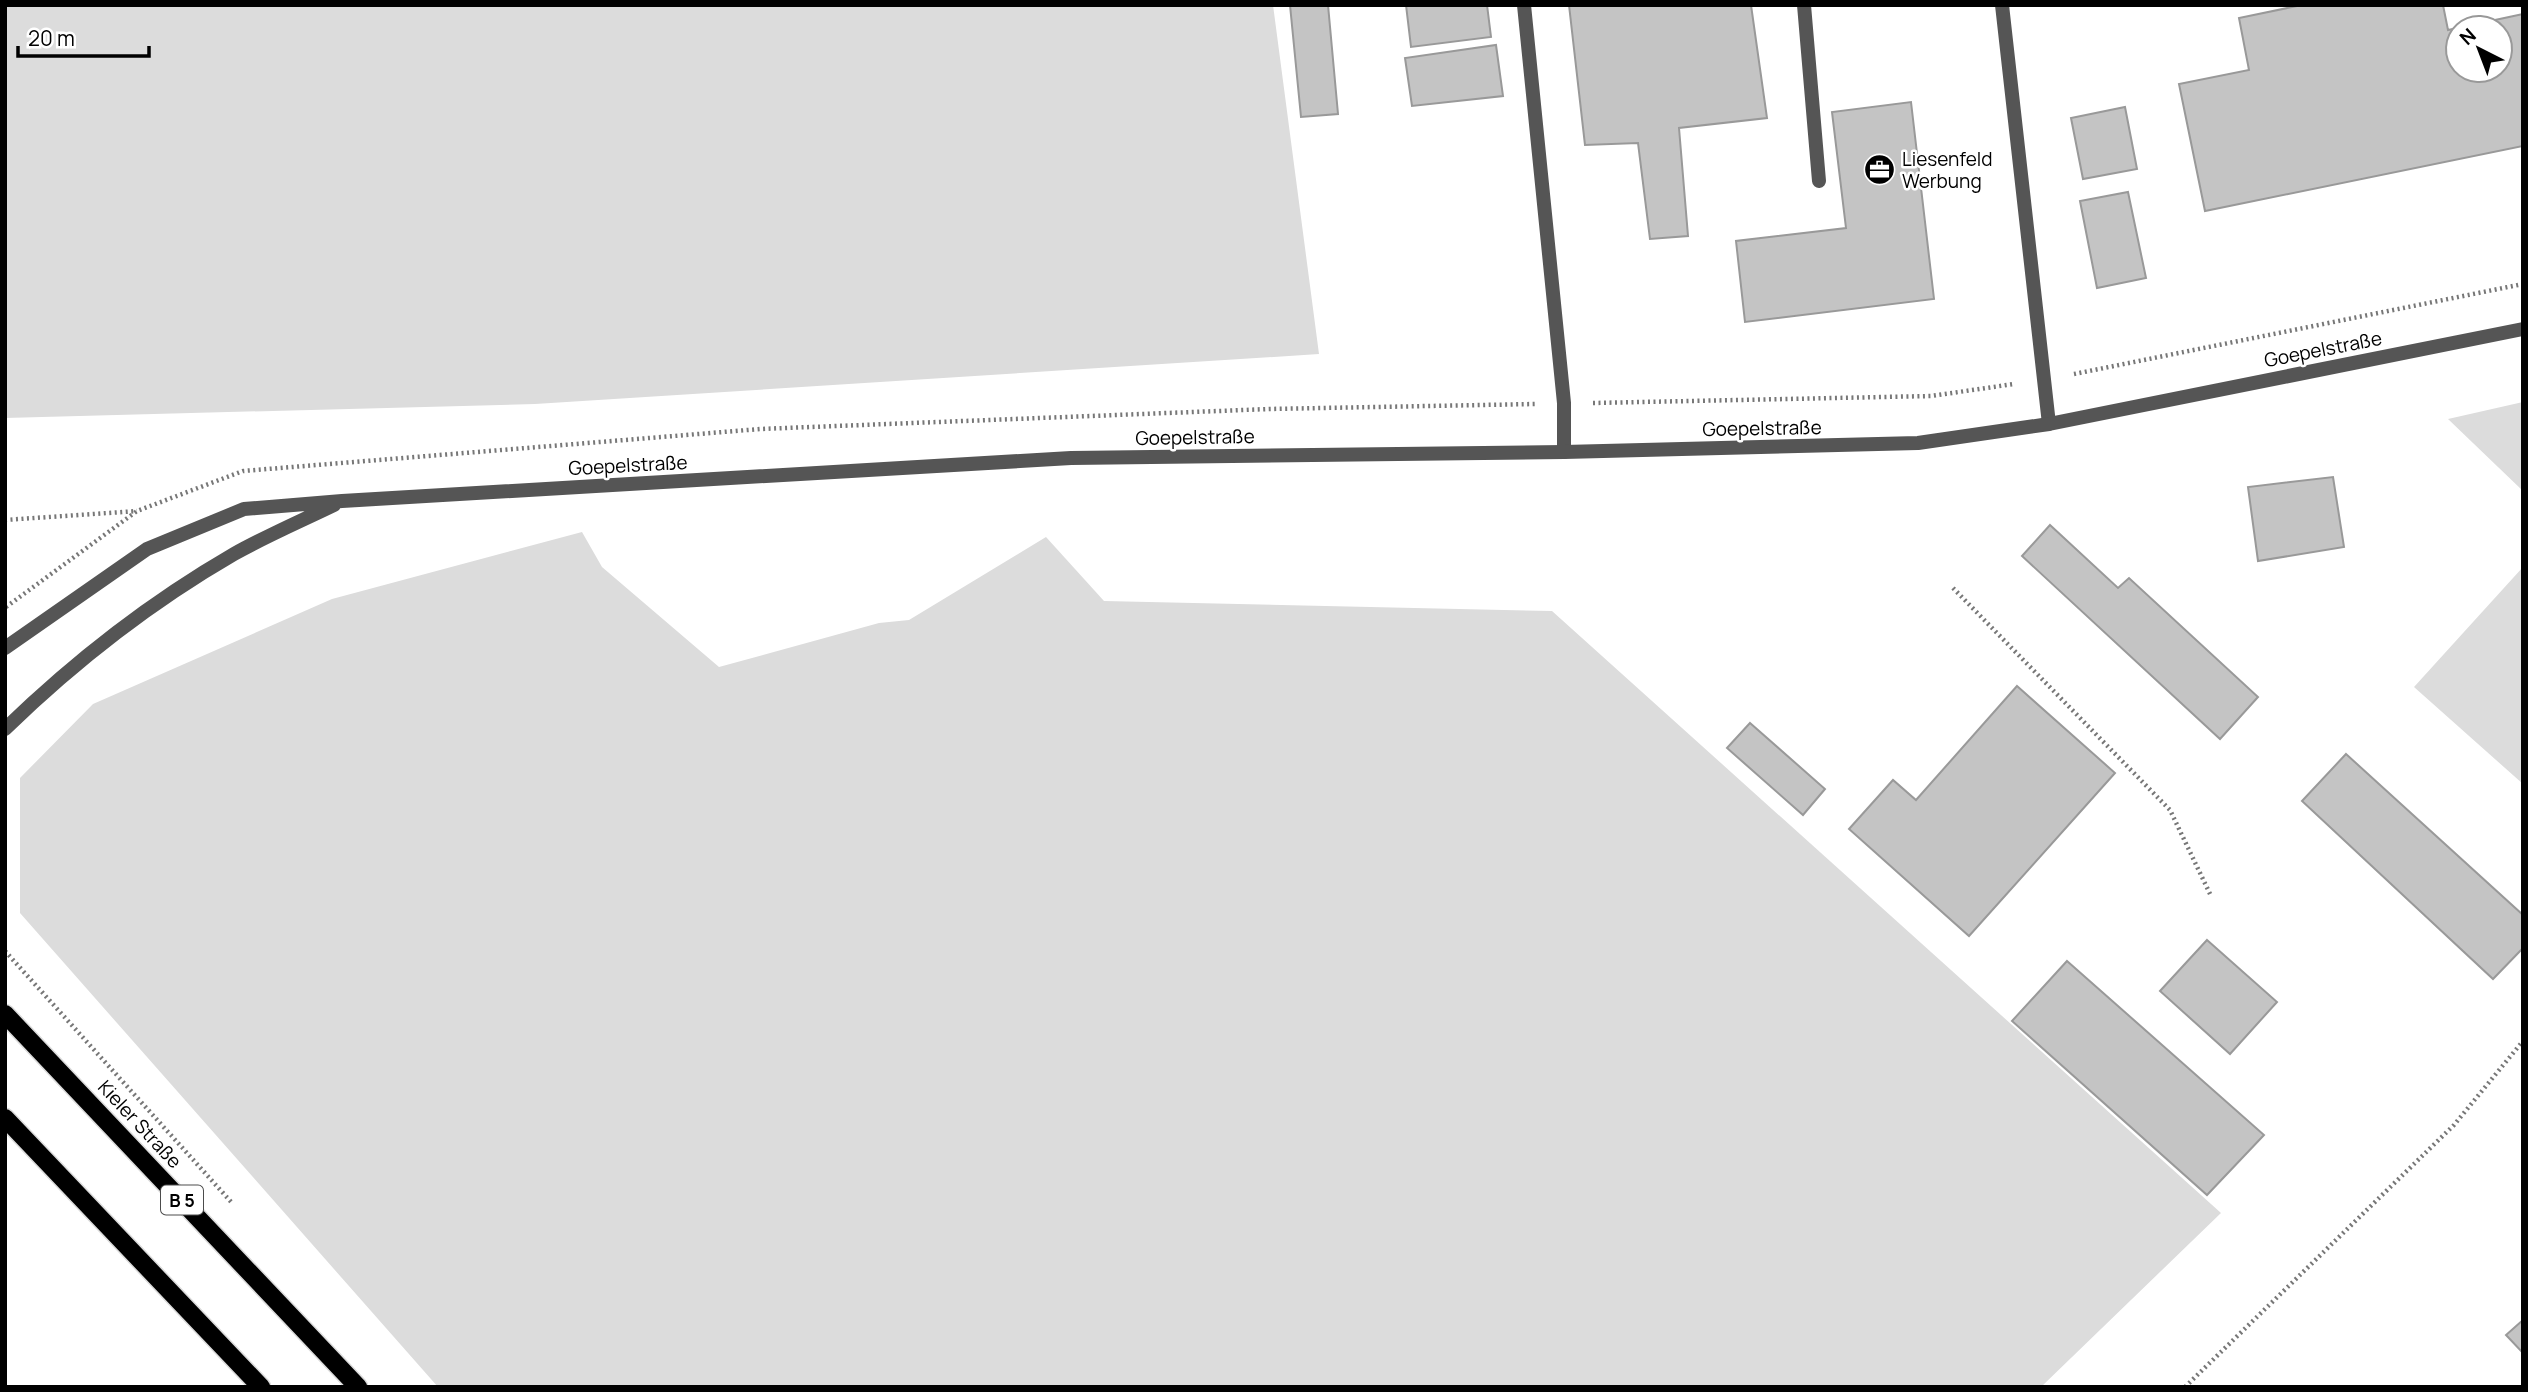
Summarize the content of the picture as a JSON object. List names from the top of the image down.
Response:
{
  "streets": {
    "main road": ["Kieler Straße", "B 5"],
    "street": ["Goepelstraße"]
  },
  "places": {
    "office": ["Liesenfeld Werbung"]
  },
  "scale_bar": "20 m",
  "north": "top left"
}
